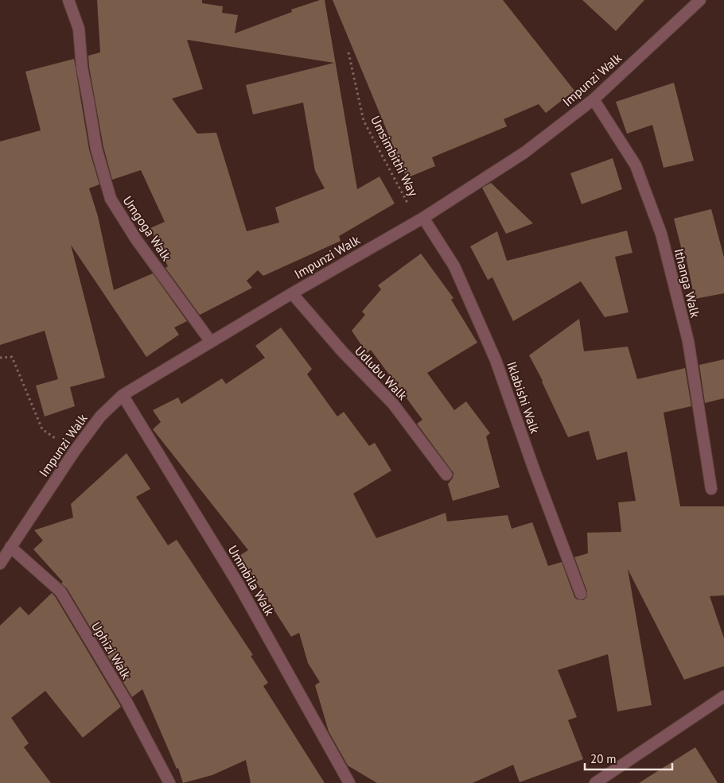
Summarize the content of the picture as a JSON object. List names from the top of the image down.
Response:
{
  "streets": {
    "street": [
      "Impunzi Walk",
      "Umgoga Walk",
      "Ithanga Walk",
      "Udlubu Walk",
      "Iklabishi Walk",
      "Ummbila Walk",
      "Uphizi Walk"
    ],
    "path": ["Umsimbithi Way"]
  },
  "crossings": [
    ["Impunzi Walk", "Umsimbithi Way"],
    ["Impunzi Walk", "Umgoga Walk"],
    ["Impunzi Walk", "Ithanga Walk"],
    ["Impunzi Walk", "Udlubu Walk"],
    ["Impunzi Walk", "Iklabishi Walk"],
    ["Impunzi Walk", "Ummbila Walk"],
    ["Impunzi Walk", "Uphizi Walk"],
    ["Umsimbithi Way", "Iklabishi Walk"]
  ],
  "scale_bar": "20 m"
}
